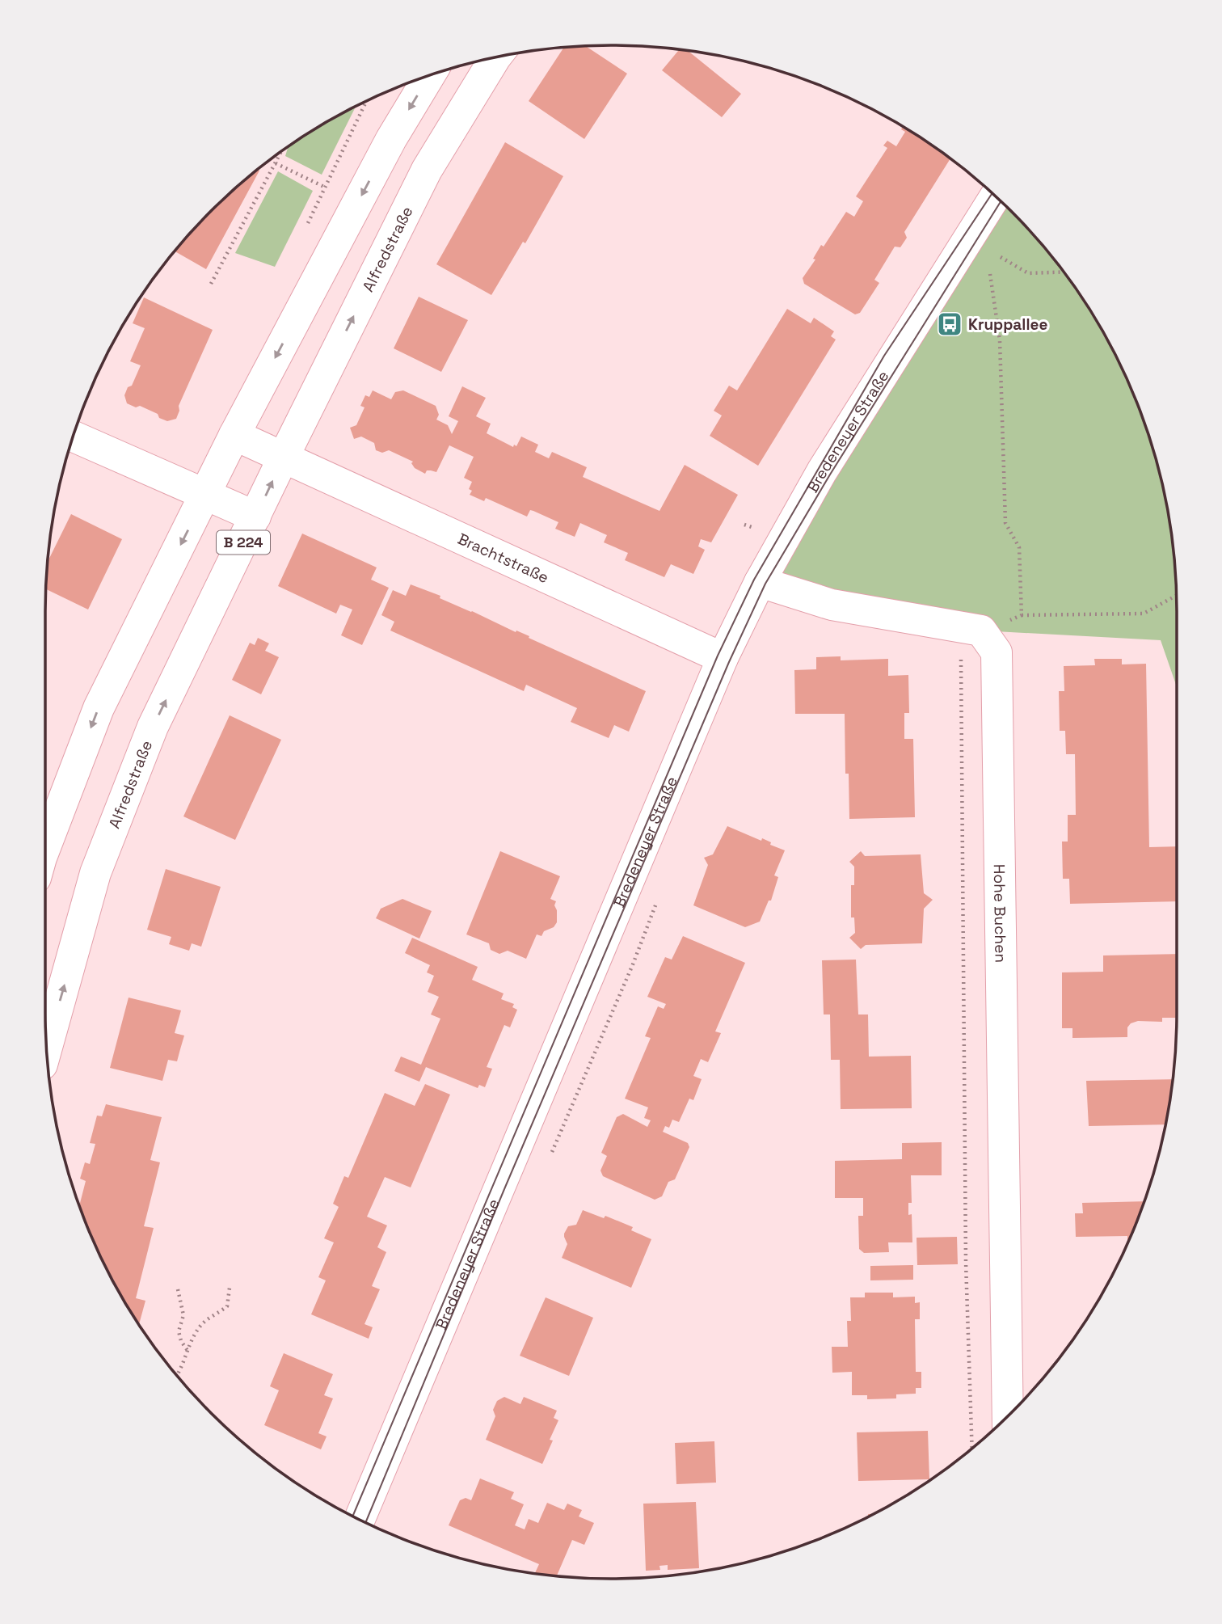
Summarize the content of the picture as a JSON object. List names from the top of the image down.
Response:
{
  "streets": {
    "street": [
      "Alfredstraße",
      "Bredeneyer Straße",
      "B 224",
      "Brachtstraße",
      "Hohe Buchen"
    ]
  },
  "crossings": [
    ["Alfredstraße", "Brachtstraße"],
    ["Bredeneyer Straße", "Brachtstraße"]
  ],
  "places": {
    "bus stop": ["Kruppallee"]
  }
}
